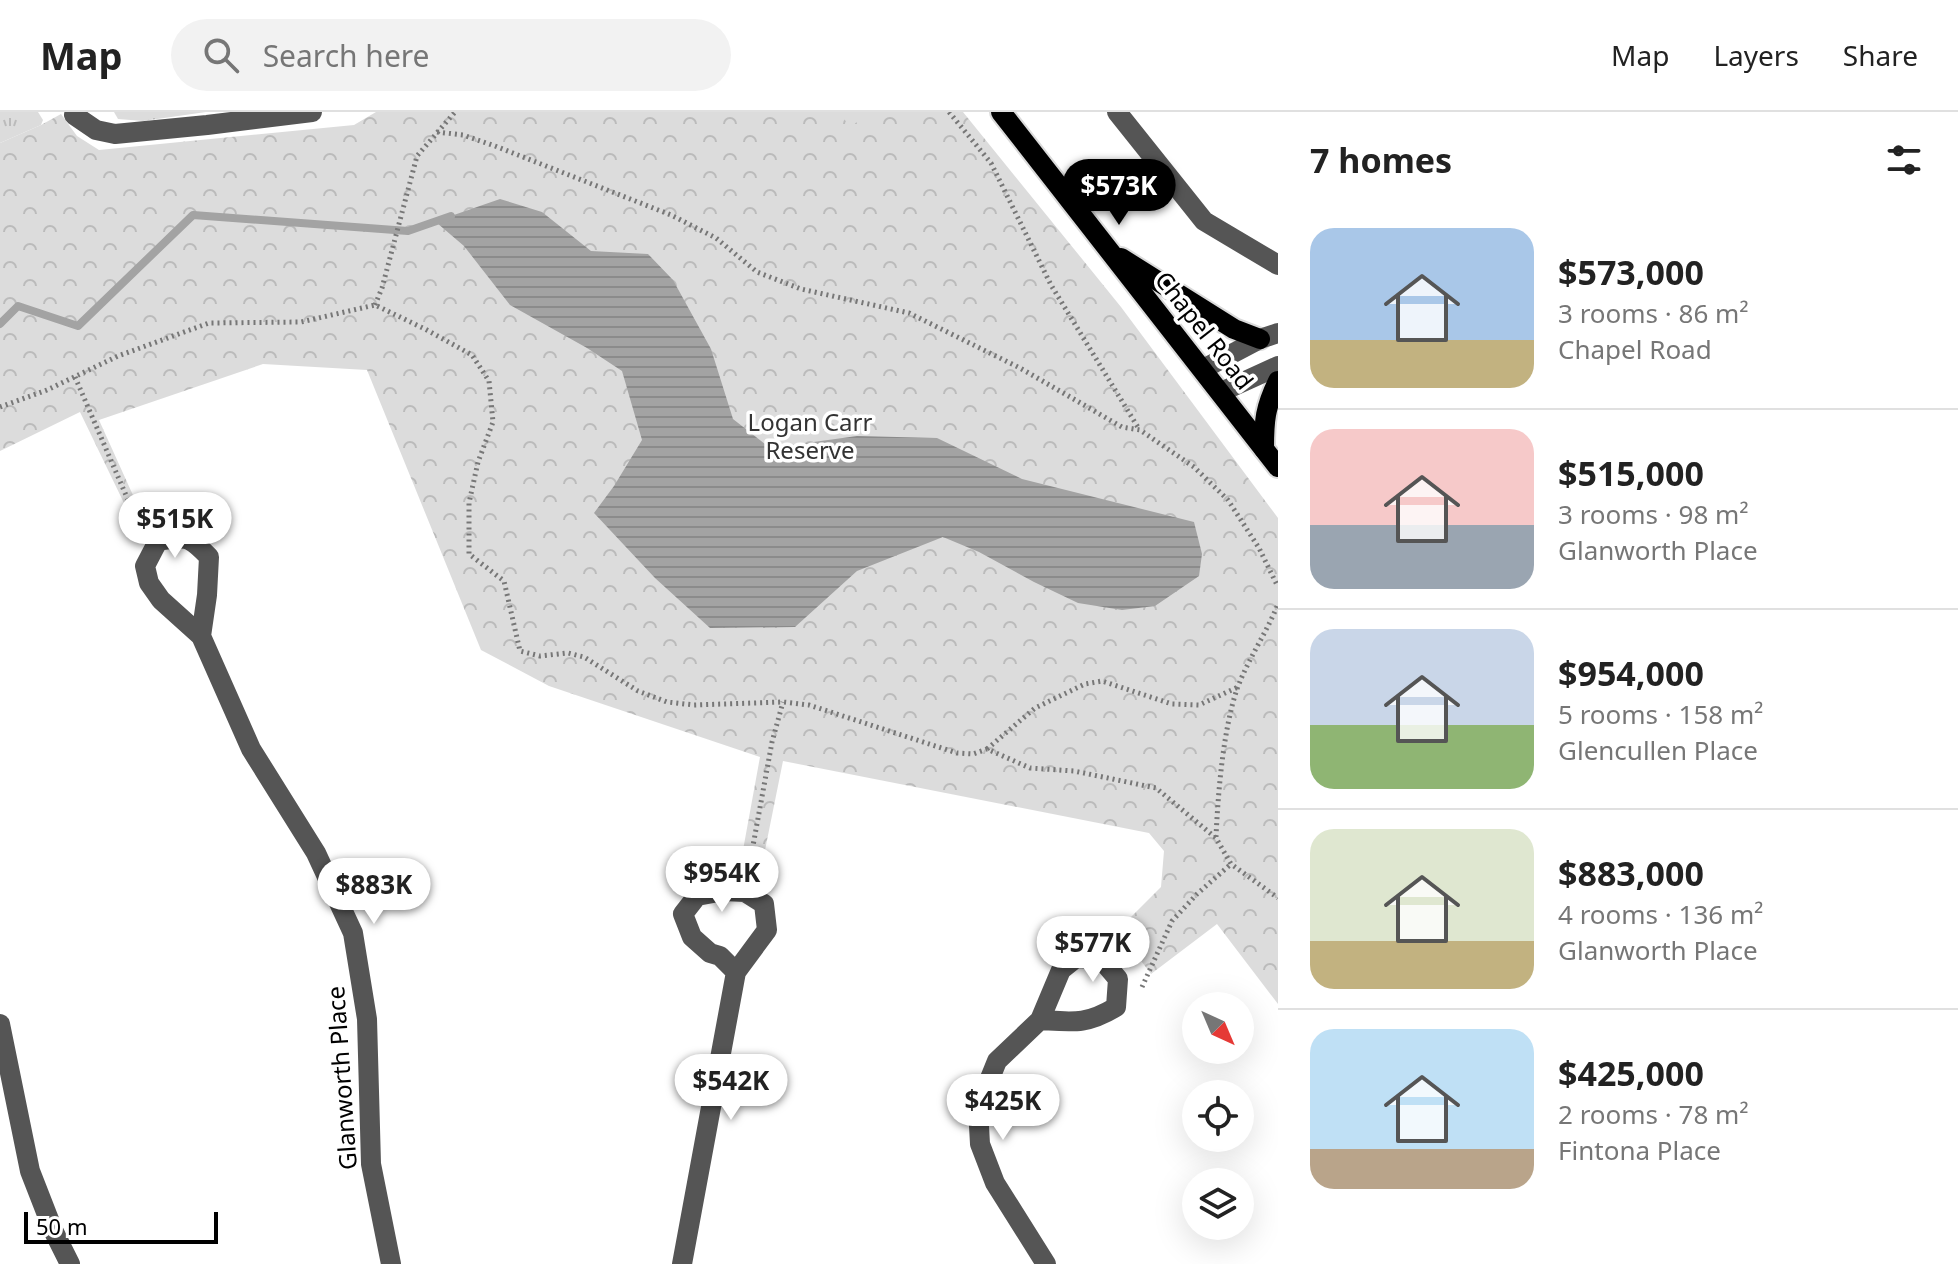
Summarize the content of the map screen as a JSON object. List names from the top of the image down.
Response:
{
  "streets": {
    "main road": ["Chapel Road"],
    "street": ["Glanworth Place"]
  },
  "parks": ["Logan Carr Reserve"],
  "scale_bar": "50 m",
  "north": "bottom right",
  "page": {
    "header": "Map",
    "search": "Search here",
    "nav": ["Map", "Layers", "Share"],
    "heading": "7 homes",
    "price": [
      "$573K",
      "$515K",
      "$954K",
      "$883K",
      "$577K",
      "$542K",
      "$425K"
    ],
    "list": [
      {
        "name": "$573,000",
        "note": "3 rooms · 86 m² · Chapel Road"
      },
      {
        "name": "$515,000",
        "note": "3 rooms · 98 m² · Glanworth Place"
      },
      {
        "name": "$954,000",
        "note": "5 rooms · 158 m² · Glencullen Place"
      },
      {
        "name": "$883,000",
        "note": "4 rooms · 136 m² · Glanworth Place"
      },
      {
        "name": "$425,000",
        "note": "2 rooms · 78 m² · Fintona Place"
      }
    ],
    "scale": "50 m"
  }
}
